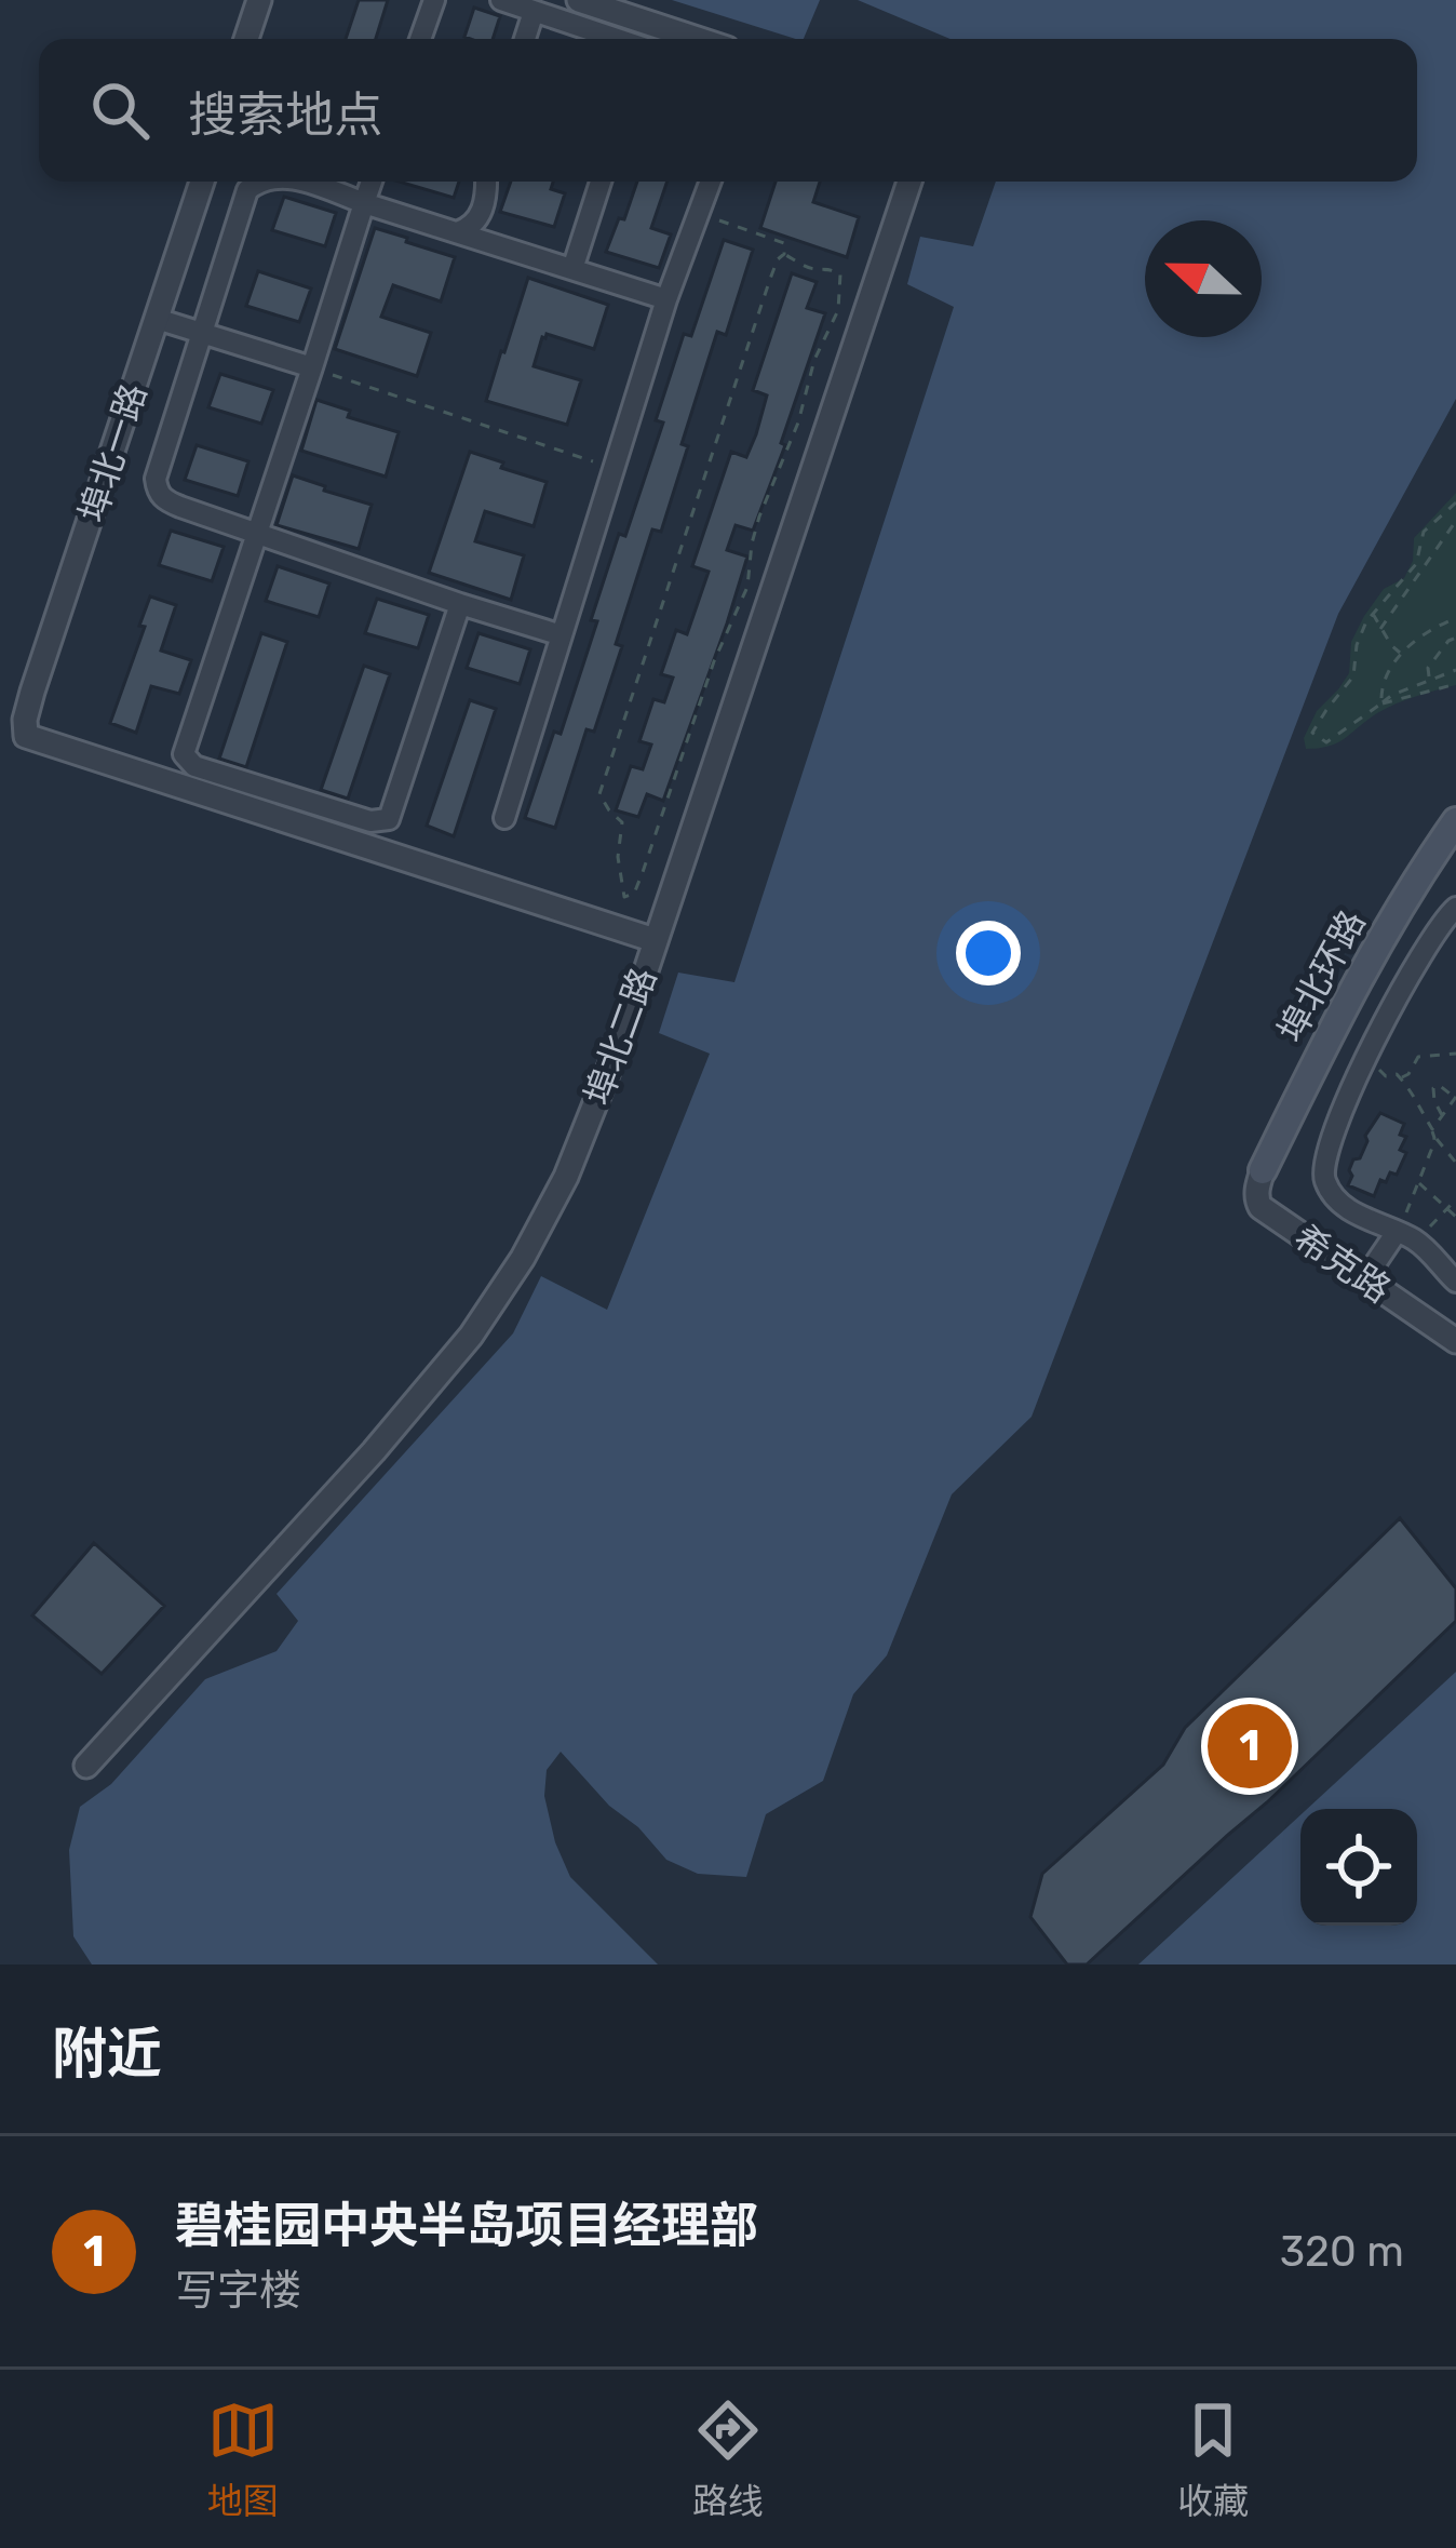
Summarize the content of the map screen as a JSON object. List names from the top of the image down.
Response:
{
  "streets": {
    "main road": ["埠北环路"],
    "street": ["埠北一路", "埠北二路", "希克路"]
  },
  "crossings": [
    ["埠北一路", "埠北二路"],
    ["埠北环路", "希克路"]
  ],
  "north": "left",
  "page": {
    "search": "搜索地点",
    "pins": "1",
    "heading": "附近",
    "list": [
      {
        "mark": "1",
        "name": "碧桂园中央半岛项目经理部",
        "note": "写字楼",
        "value": "320 m"
      }
    ],
    "nav": ["地图", "路线", "收藏"]
  }
}
